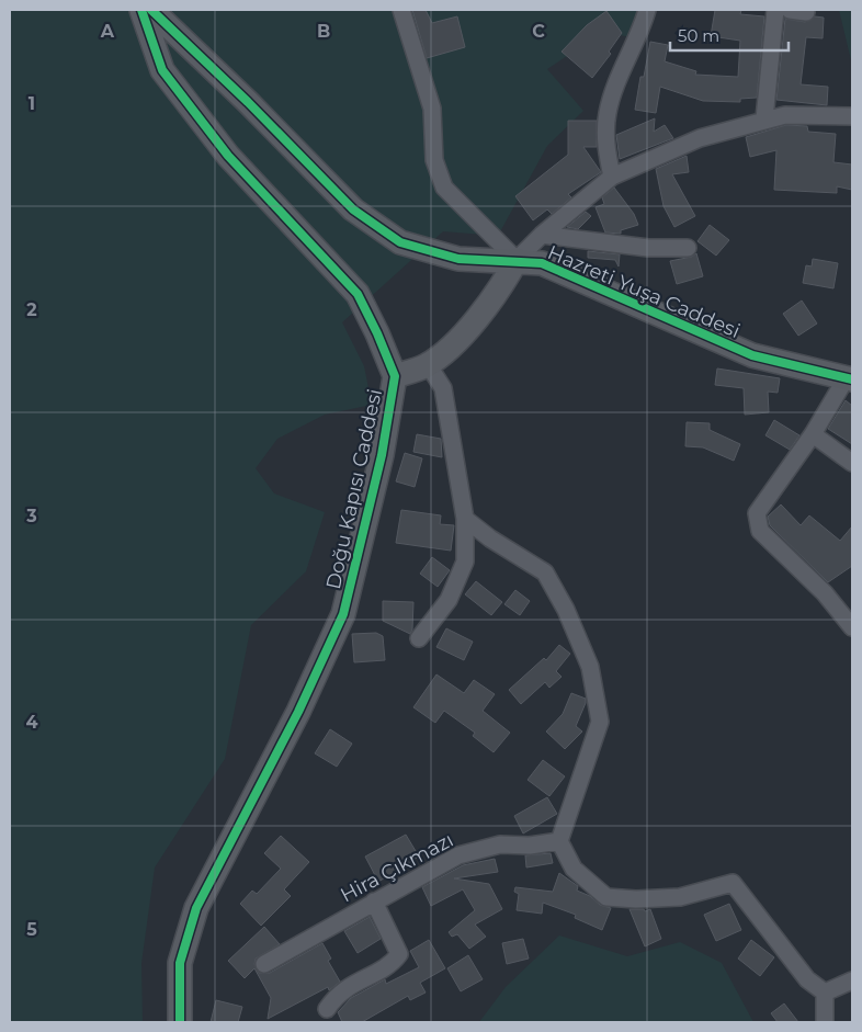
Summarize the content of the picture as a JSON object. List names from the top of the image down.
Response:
{
  "streets": {
    "street": ["Hazreti Yuşa Caddesi", "Doğu Kapısı Caddesi", "Hira Çıkmazı"]
  },
  "crossings": [
    ["Hazreti Yuşa Caddesi", "Doğu Kapısı Caddesi"]
  ],
  "scale_bar": "50 m",
  "grid": {
    "columns": ["A", "B", "C"],
    "rows": [
      "1",
      "2",
      "3",
      "4",
      "5"
    ]
  }
}
